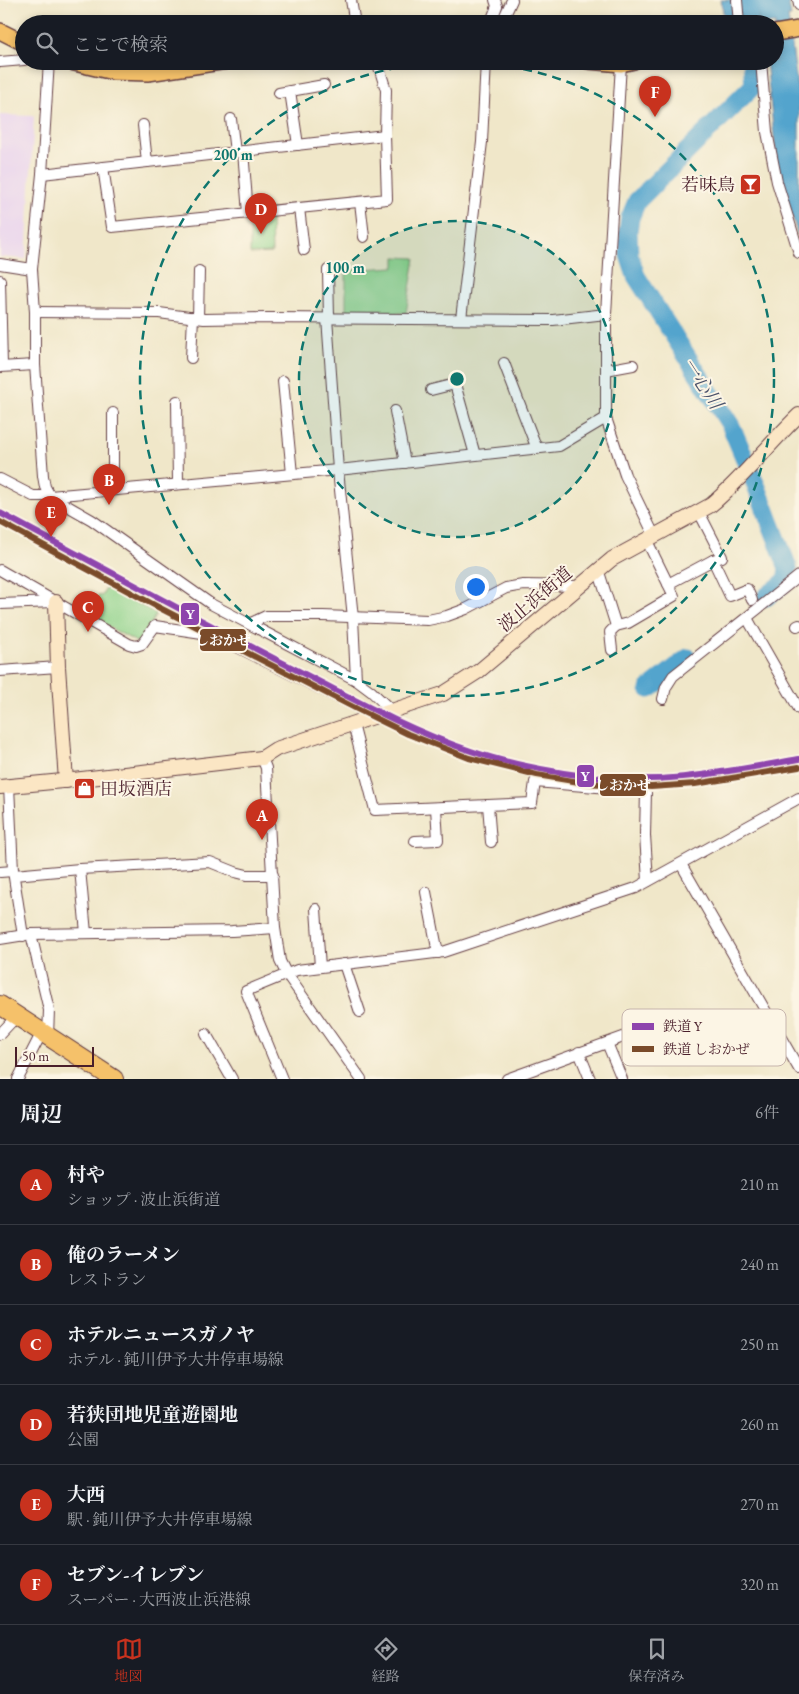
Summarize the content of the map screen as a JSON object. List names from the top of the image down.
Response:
{
  "streets": {
    "street": ["波止浜街道"]
  },
  "water": ["一心川"],
  "places": {
    "bar": ["若味鳥"],
    "shop": ["田坂酒店"]
  },
  "lines": ["rail line Y", "rail line しおかぜ"],
  "legend": ["鉄道 Y", "鉄道 しおかぜ"],
  "scale_bar": "50 m",
  "page": {
    "search": "ここで検索",
    "pins": [
      "F",
      "D",
      "B",
      "E",
      "C",
      "A"
    ],
    "scale": "50 m",
    "heading": ["周辺", "6件"],
    "list": [
      {
        "mark": "A",
        "name": "村や",
        "note": "ショップ · 波止浜街道",
        "value": "210 m"
      },
      {
        "mark": "B",
        "name": "俺のラーメン",
        "note": "レストラン",
        "value": "240 m"
      },
      {
        "mark": "C",
        "name": "ホテルニュースガノヤ",
        "note": "ホテル · 鈍川伊予大井停車場線",
        "value": "250 m"
      },
      {
        "mark": "D",
        "name": "若狭団地児童遊園地",
        "note": "公園",
        "value": "260 m"
      },
      {
        "mark": "E",
        "name": "大西",
        "note": "駅 · 鈍川伊予大井停車場線",
        "value": "270 m"
      },
      {
        "mark": "F",
        "name": "セブン-イレブン",
        "note": "スーパー · 大西波止浜港線",
        "value": "320 m"
      }
    ],
    "nav": ["地図", "経路", "保存済み"]
  },
  "rings": ["200 m", "100 m"]
}
